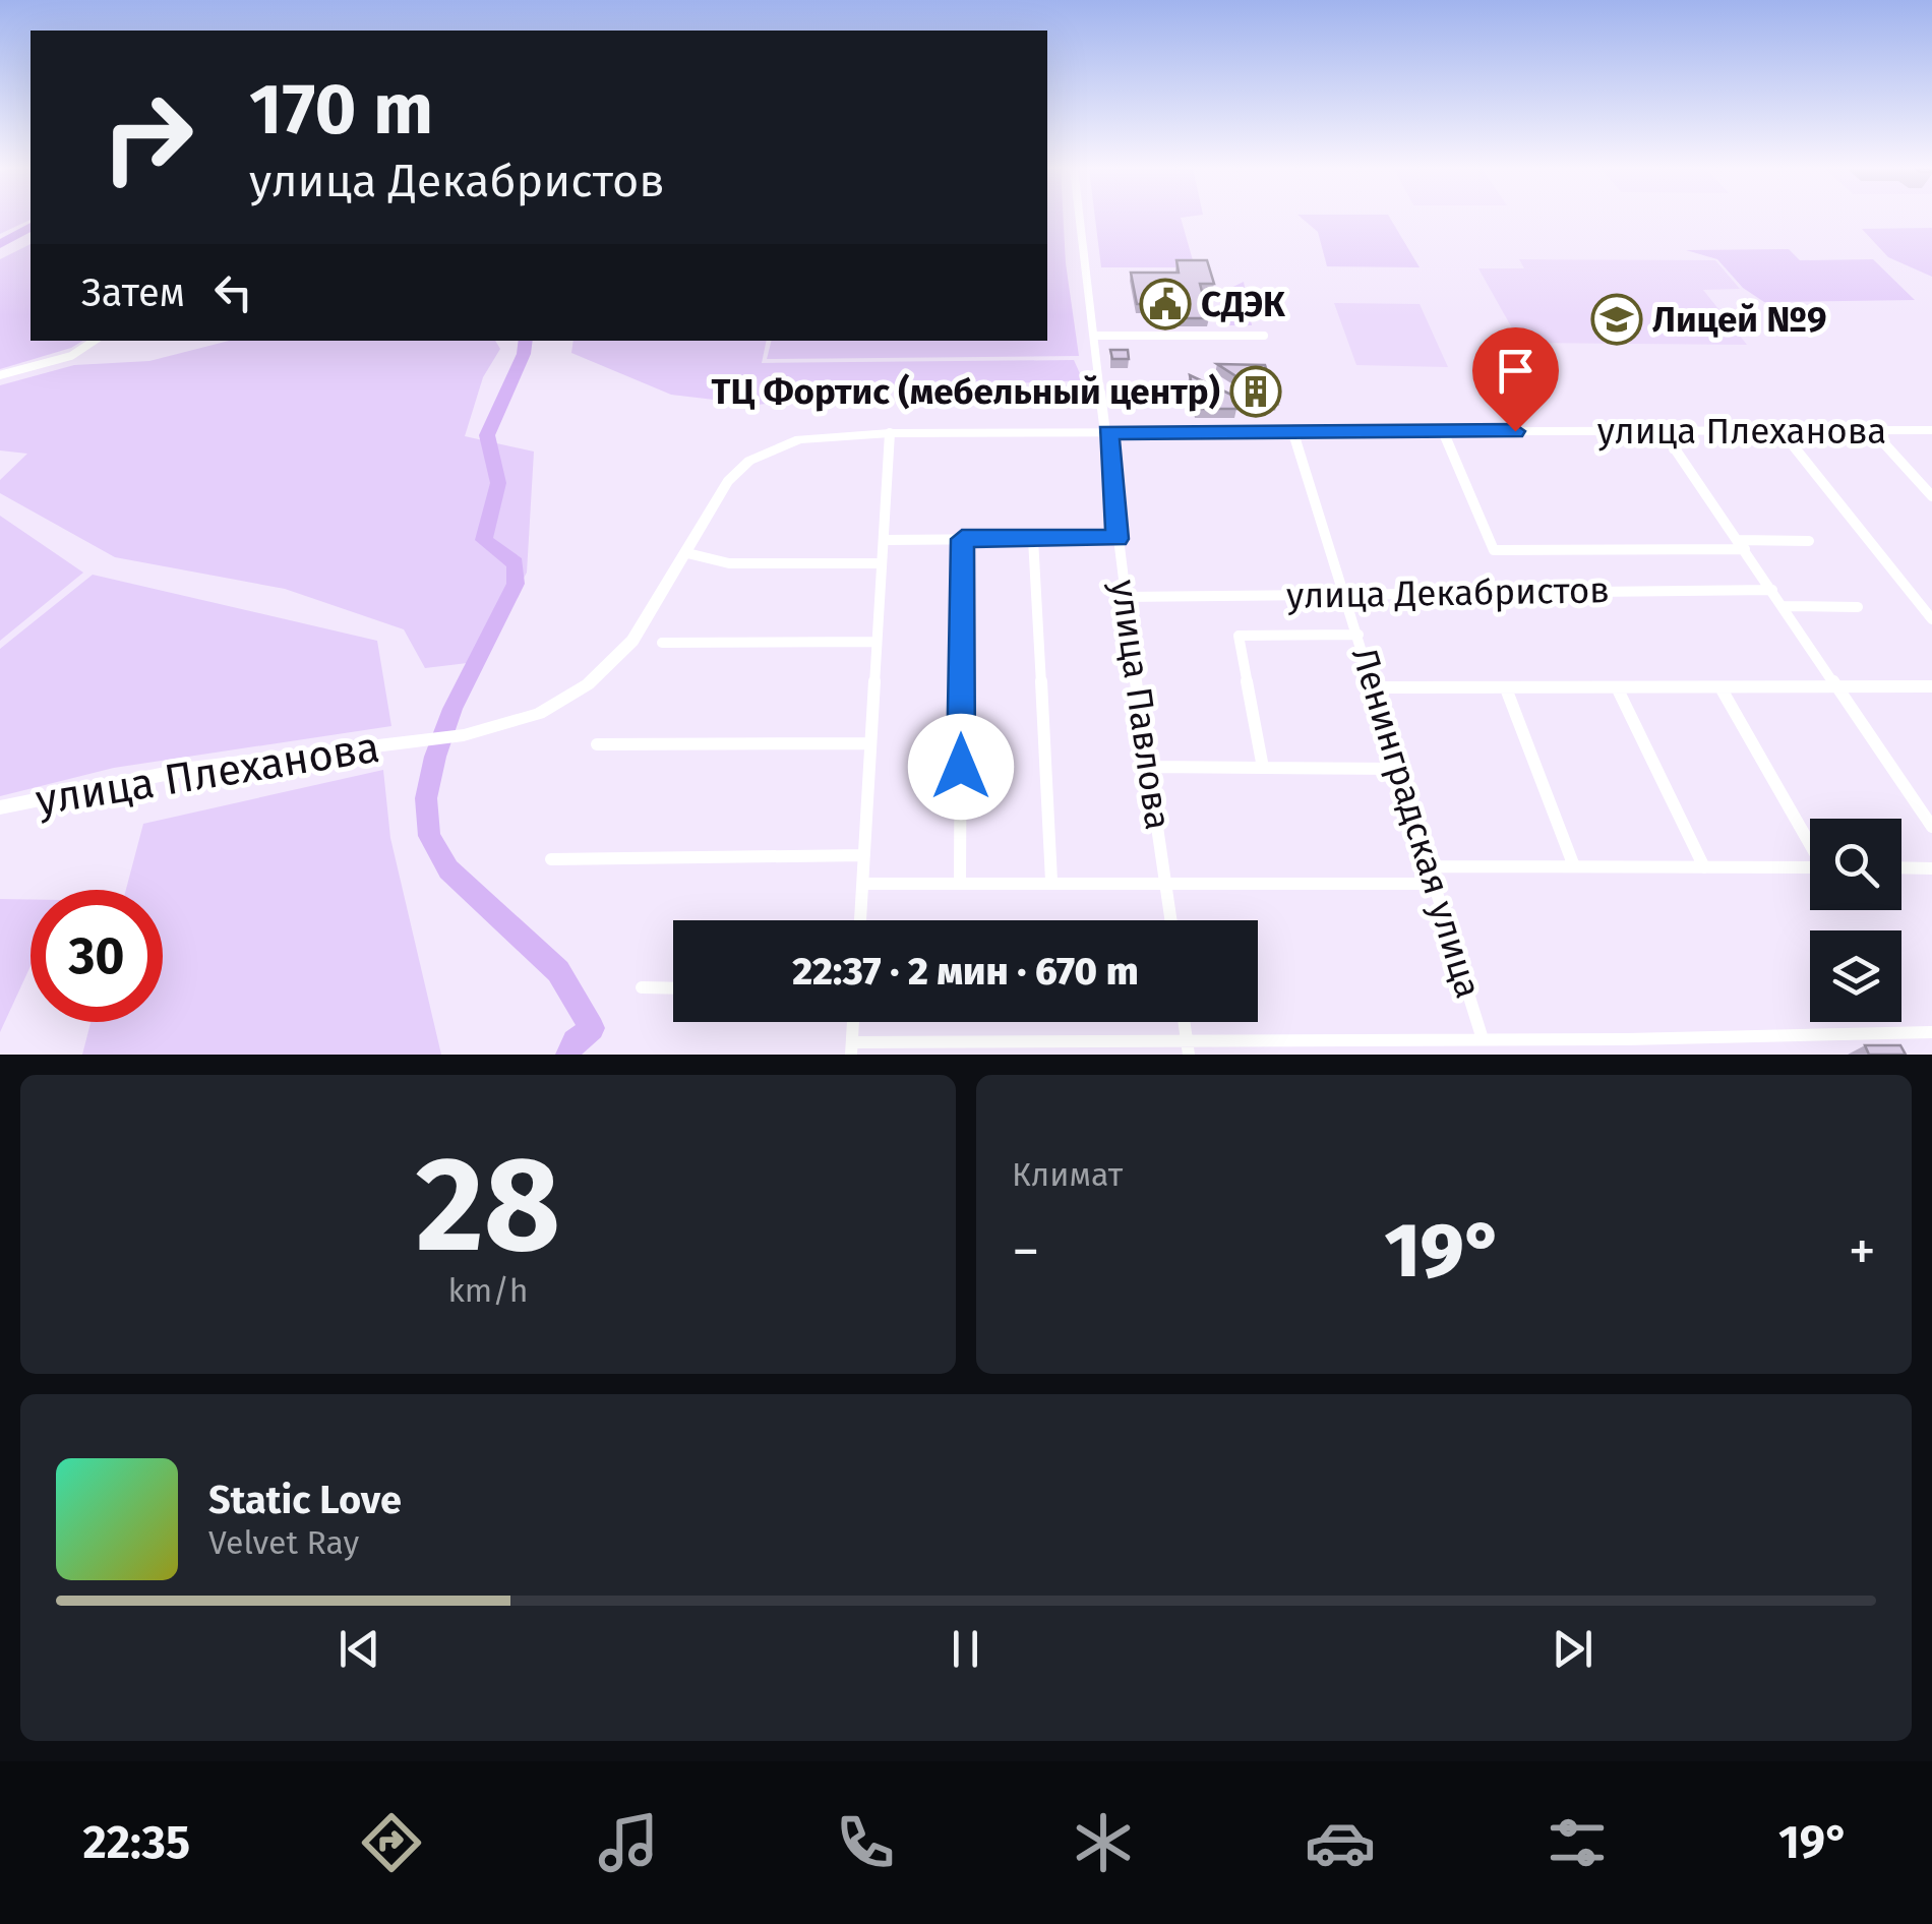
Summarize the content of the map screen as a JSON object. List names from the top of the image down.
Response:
{
  "streets": {
    "main road": ["улица Плеханова"],
    "street": ["улица Декабристов", "улица Павлова", "Ленинградская улица"]
  },
  "crossings": [
    ["улица Плеханова", "улица Павлова"],
    ["улица Плеханова", "Ленинградская улица"],
    ["улица Декабристов", "улица Павлова"],
    ["улица Декабристов", "Ленинградская улица"]
  ],
  "places": {
    "public building": ["СДЭК"],
    "school or university": ["Лицей №9"],
    "building": ["ТЦ Фортис (мебельный центр)"]
  },
  "page": {
    "turn": ["170 m", "улица Декабристов"],
    "then": "Затем",
    "limit": "30",
    "trip": "22:37 · 2 мин · 670 m",
    "tile": [
      ["28", "km/h"],
      "Климат"
    ],
    "heat": ["−", "19°", "+"],
    "song": ["Static Love", "Velvet Ray"],
    "tabs": ["22:35", "19°"]
  }
}
